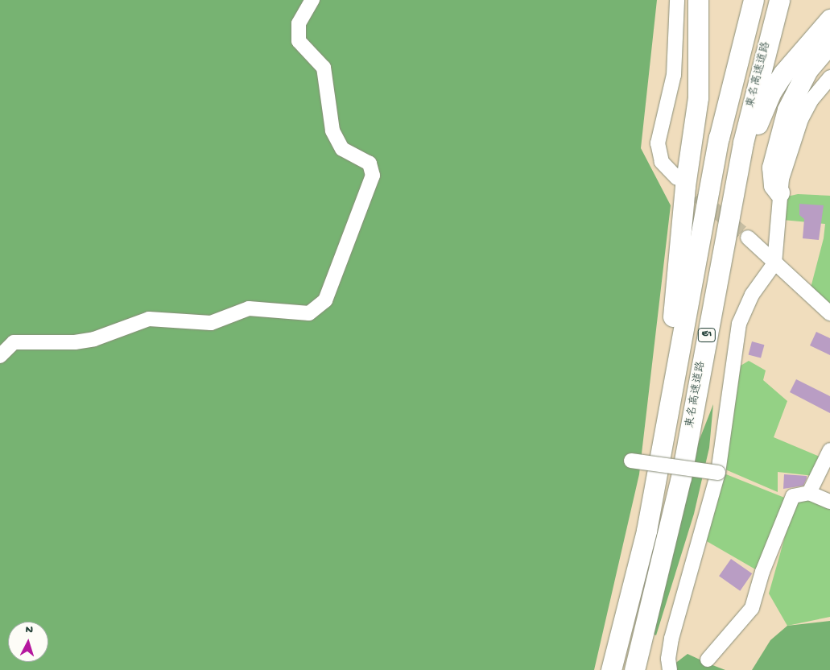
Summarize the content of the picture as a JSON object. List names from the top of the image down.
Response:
{
  "streets": {
    "highway": ["東名高速道路", "E1"]
  },
  "north": "top"
}
